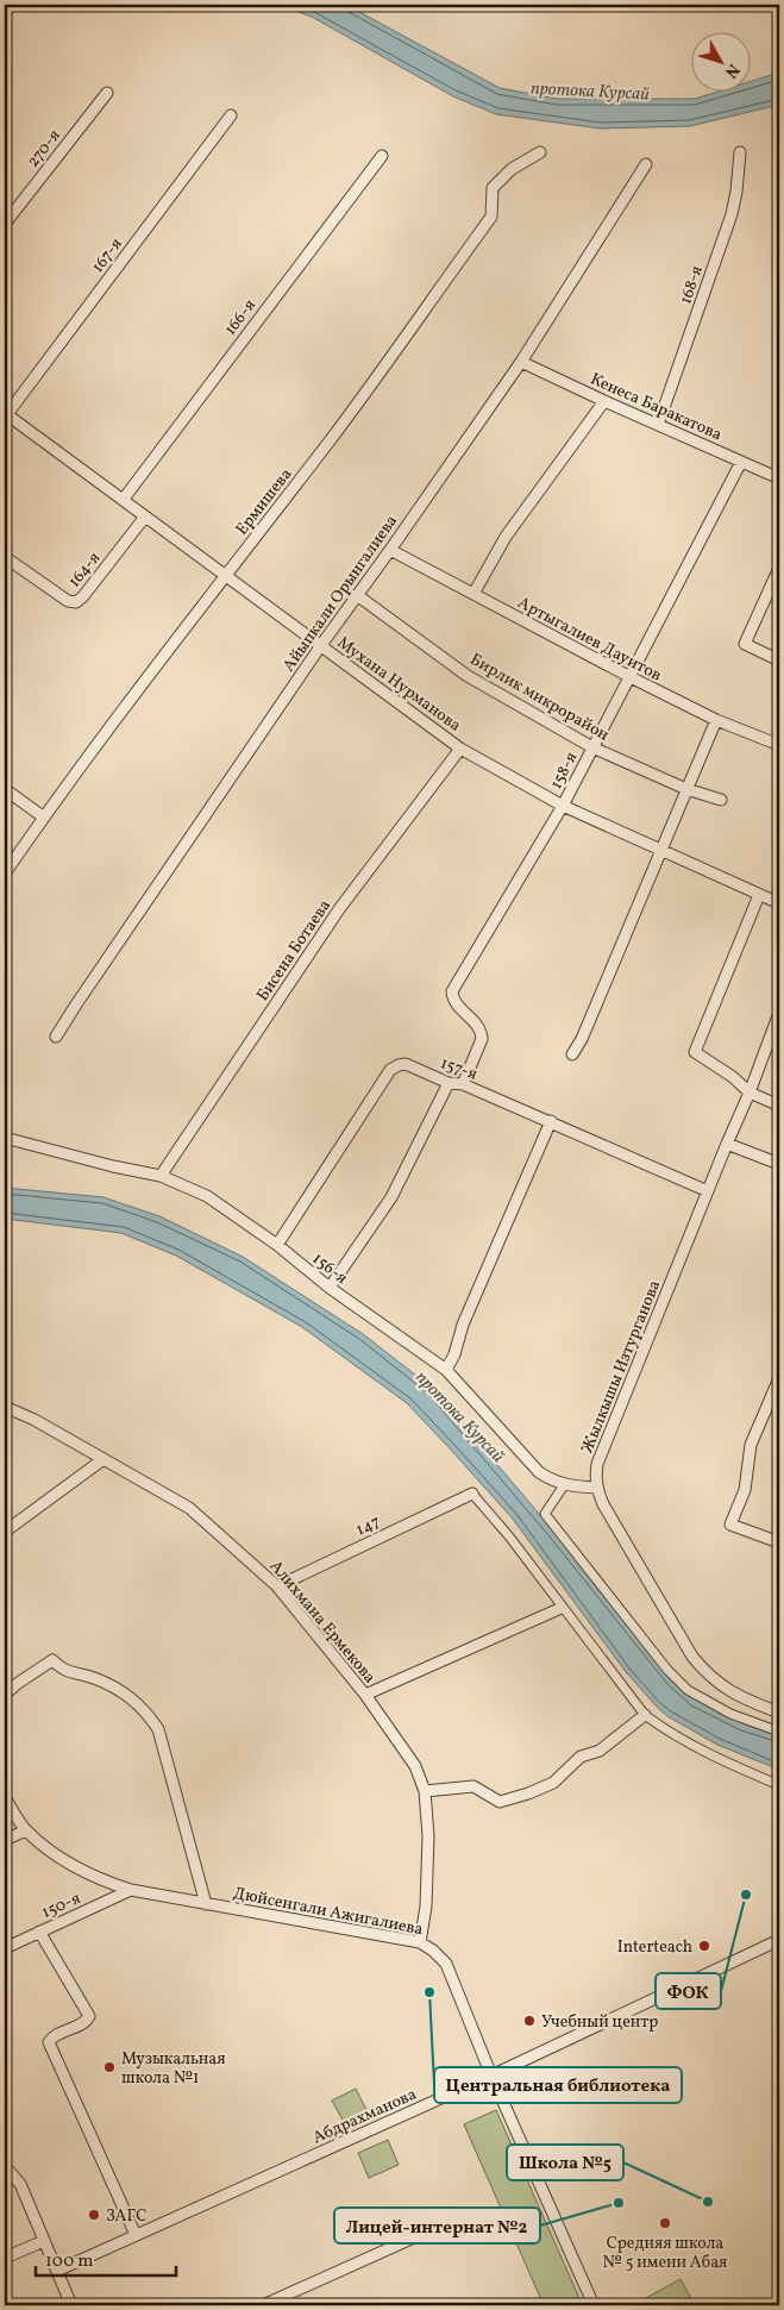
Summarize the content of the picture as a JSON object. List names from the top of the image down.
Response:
{
  "streets": {
    "street": [
      "270-я",
      "167-я",
      "168-я",
      "166-я",
      "Кенеса Баракатова",
      "Ермишева",
      "164-я",
      "Айыпкали Орынгалиева",
      "Артыгалиев Дауитов",
      "Мухана Нурманова",
      "Бирлик микрорайон",
      "158-я",
      "Бисена Ботаева",
      "157-я",
      "156-я",
      "Жылкышы Изтурганова",
      "147",
      "Алихмана Ермекова",
      "150-я",
      "Дюйсенгали Ажигалиева",
      "Абдрахманова"
    ]
  },
  "crossings": [
    ["167-я", "Мухана Нурманова"],
    ["168-я", "Кенеса Баракатова"],
    ["166-я", "Мухана Нурманова"],
    ["Кенеса Баракатова", "Айыпкали Орынгалиева"],
    ["Кенеса Баракатова", "158-я"],
    ["Ермишева", "Мухана Нурманова"],
    ["164-я", "Мухана Нурманова"],
    ["Айыпкали Орынгалиева", "Артыгалиев Дауитов"],
    ["Айыпкали Орынгалиева", "Мухана Нурманова"],
    ["Айыпкали Орынгалиева", "Бирлик микрорайон"],
    ["Артыгалиев Дауитов", "158-я"],
    ["Мухана Нурманова", "158-я"],
    ["Мухана Нурманова", "Бисена Ботаева"],
    ["Бирлик микрорайон", "158-я"],
    ["158-я", "157-я"],
    ["Бисена Ботаева", "156-я"],
    ["157-я", "156-я"],
    ["157-я", "Жылкышы Изтурганова"],
    ["156-я", "Жылкышы Изтурганова"],
    ["147", "Алихмана Ермекова"],
    ["Алихмана Ермекова", "Дюйсенгали Ажигалиева"],
    ["150-я", "Дюйсенгали Ажигалиева"],
    ["Дюйсенгали Ажигалиева", "Абдрахманова"]
  ],
  "water": ["протока Курсай"],
  "places": [
    "ФОК",
    "Interteach",
    "Центральная библиотека",
    "Учебный центр",
    "Музыкальная школа №1",
    "Школа №5",
    "Лицей-интернат №2",
    "ЗАГС",
    "Средняя школа № 5 имени Абая"
  ],
  "scale_bar": "100 m",
  "north": "bottom right"
}
